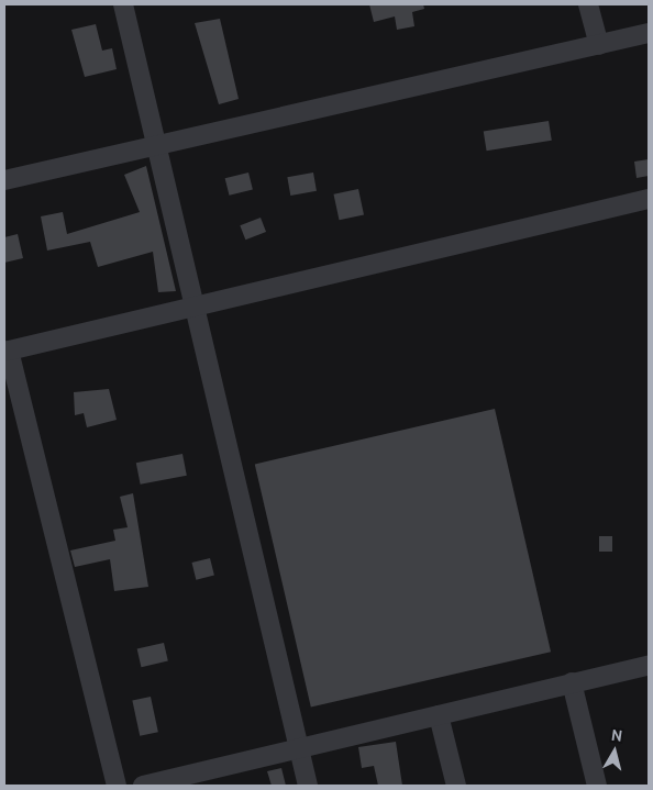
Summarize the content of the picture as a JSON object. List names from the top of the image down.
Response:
{
  "north": "top"
}
